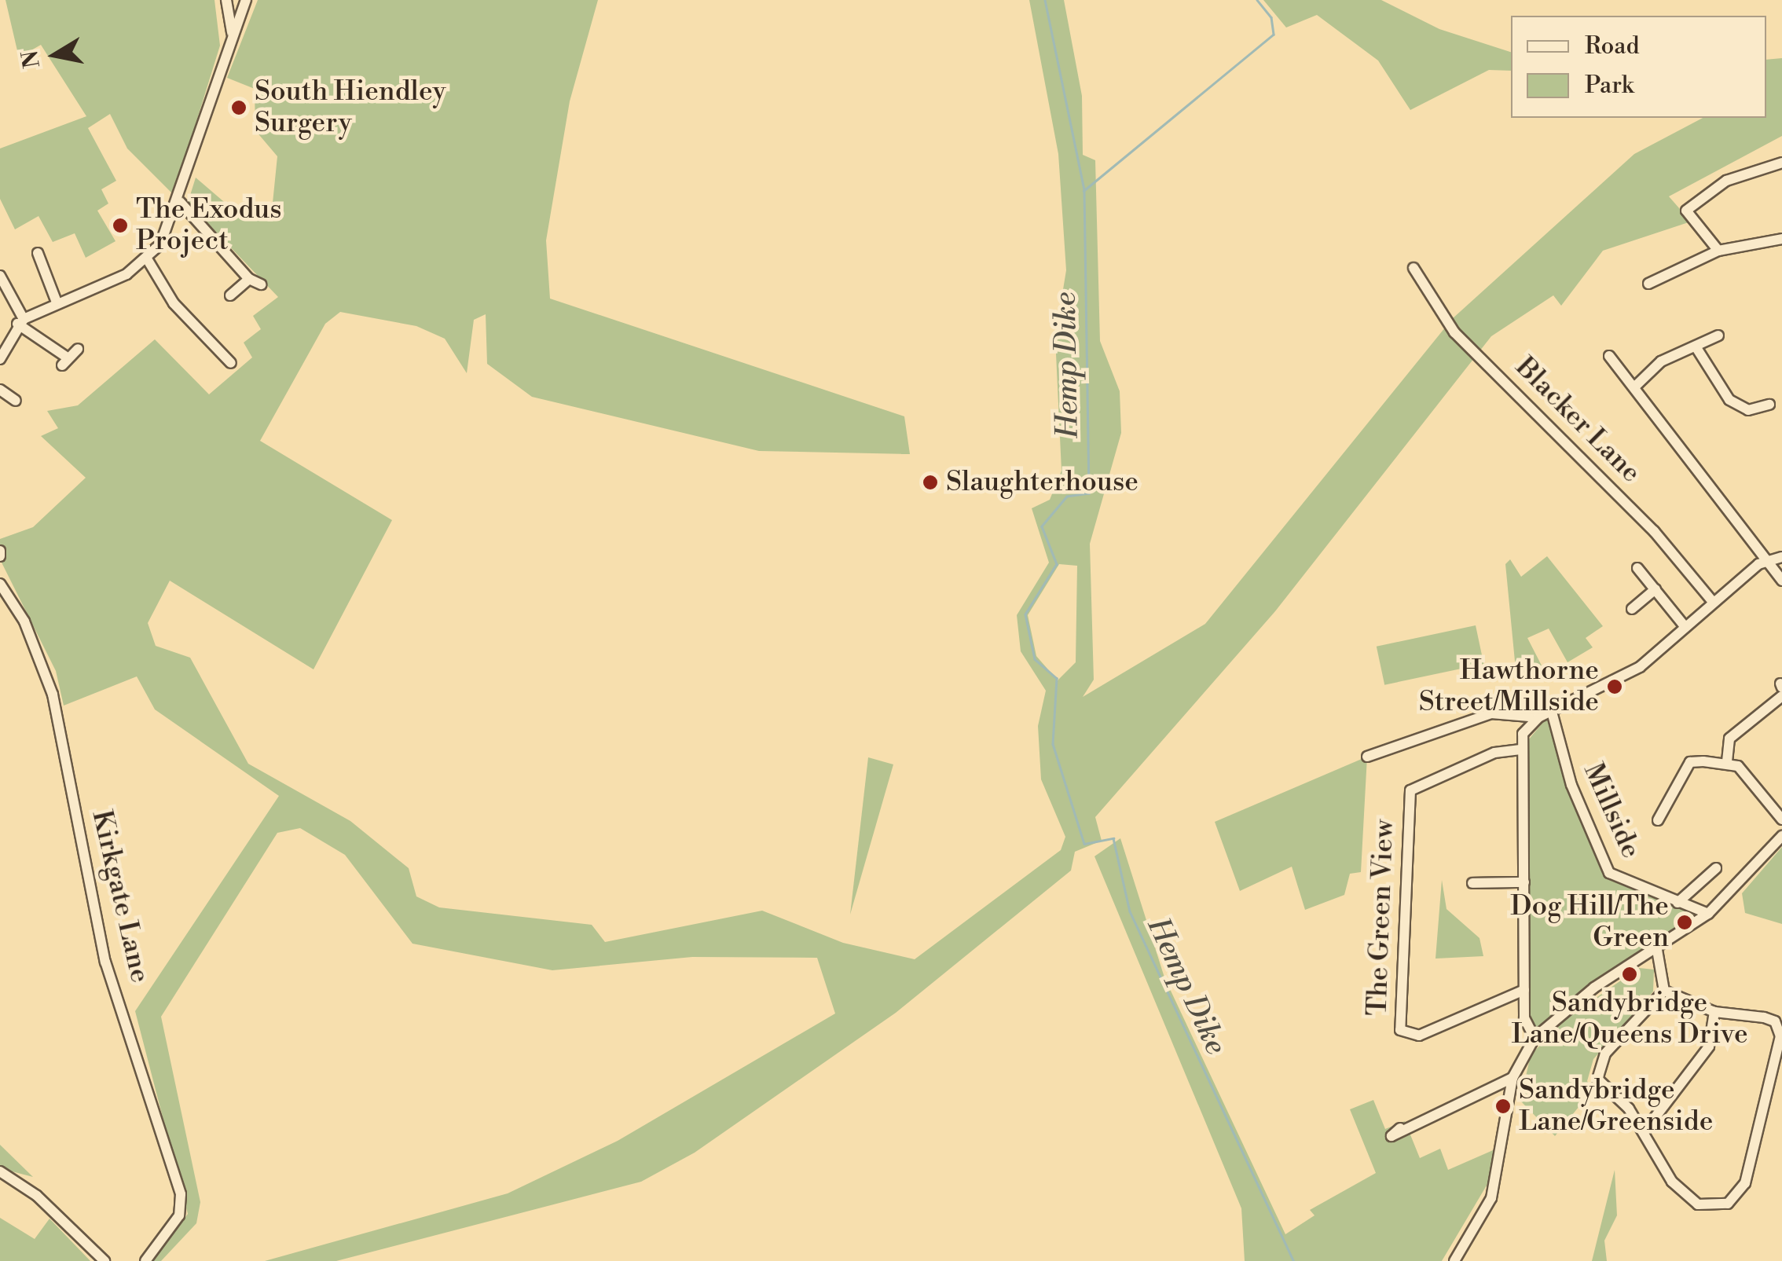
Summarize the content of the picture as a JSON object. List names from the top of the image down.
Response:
{
  "streets": {
    "street": [
      "Blacker Lane",
      "Millside",
      "Kirkgate Lane",
      "The Green View"
    ]
  },
  "water": ["Hemp Dike"],
  "places": [
    "South Hiendley Surgery",
    "The Exodus Project",
    "Slaughterhouse",
    "Hawthorne Street/Millside",
    "Dog Hill/The Green",
    "Sandybridge Lane/Queens Drive",
    "Sandybridge Lane/Greenside"
  ],
  "legend": ["Road", "Park"],
  "north": "left"
}
